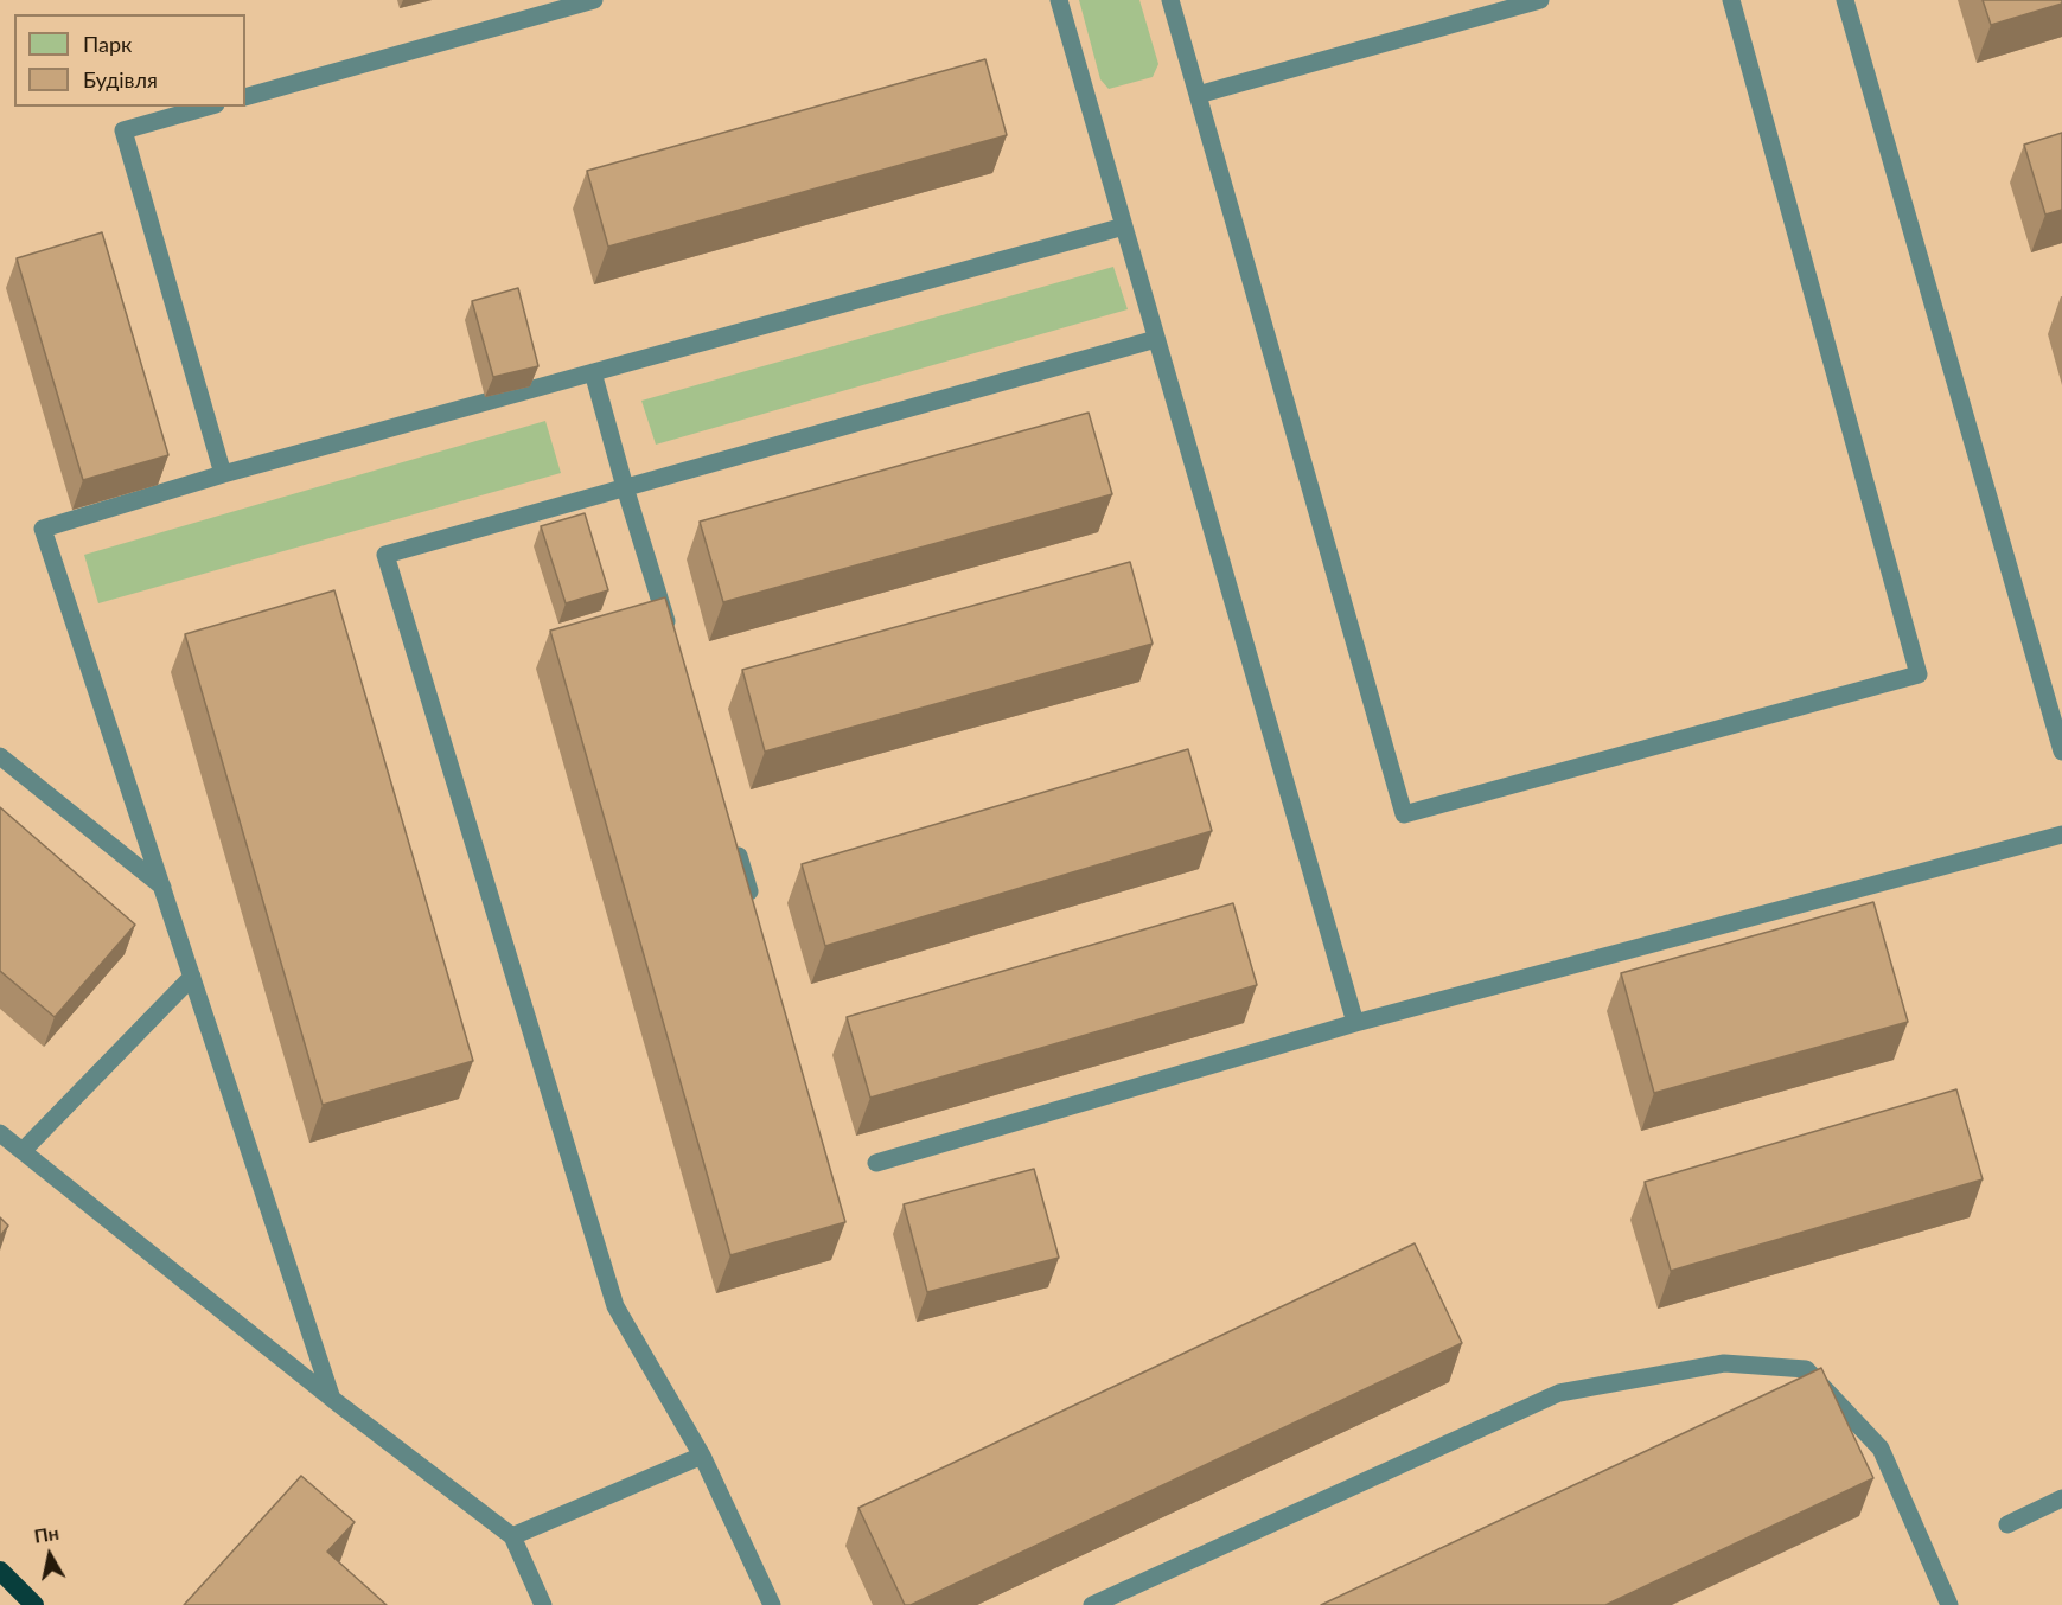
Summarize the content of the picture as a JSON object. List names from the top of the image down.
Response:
{
  "legend": ["Парк", "Будівля"],
  "north": "top"
}
